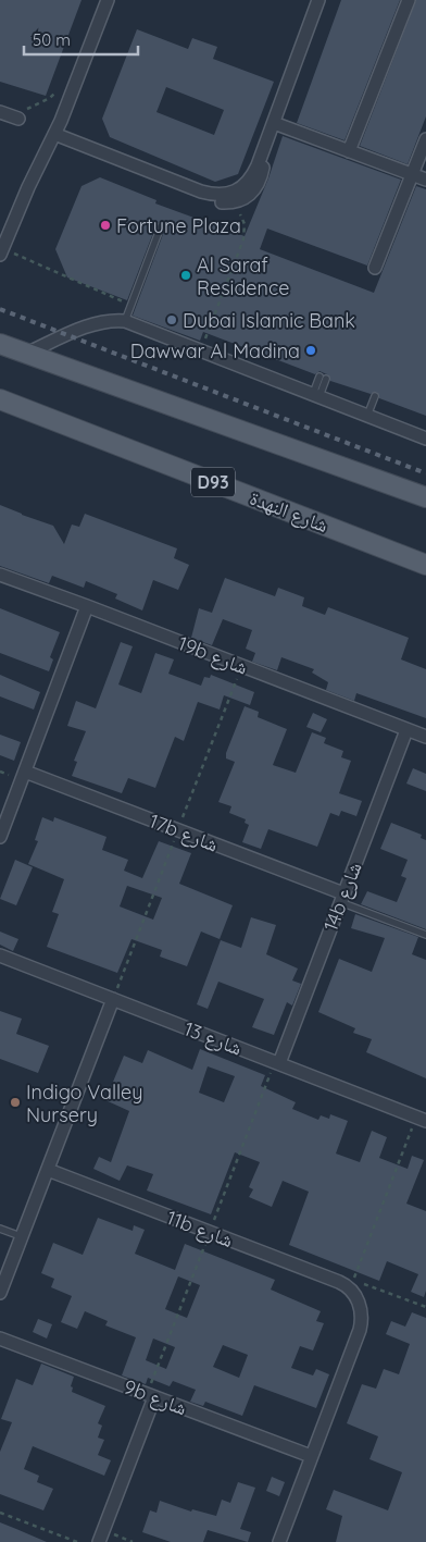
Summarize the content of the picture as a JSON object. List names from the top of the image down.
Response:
{
  "streets": {
    "main road": ["D93", "شارع النهدة"],
    "street": [
      "19b شارع",
      "17b شارع",
      "14b شارع",
      "شارع 13",
      "11b شارع",
      "9b شارع"
    ]
  },
  "crossings": [
    ["19b شارع", "14b شارع"],
    ["17b شارع", "14b شارع"],
    ["14b شارع", "شارع 13"]
  ],
  "places": [
    "Fortune Plaza",
    "Al Saraf Residence",
    "Dubai Islamic Bank",
    "Dawwar Al Madina",
    "Indigo Valley Nursery"
  ],
  "scale_bar": "50 m"
}
